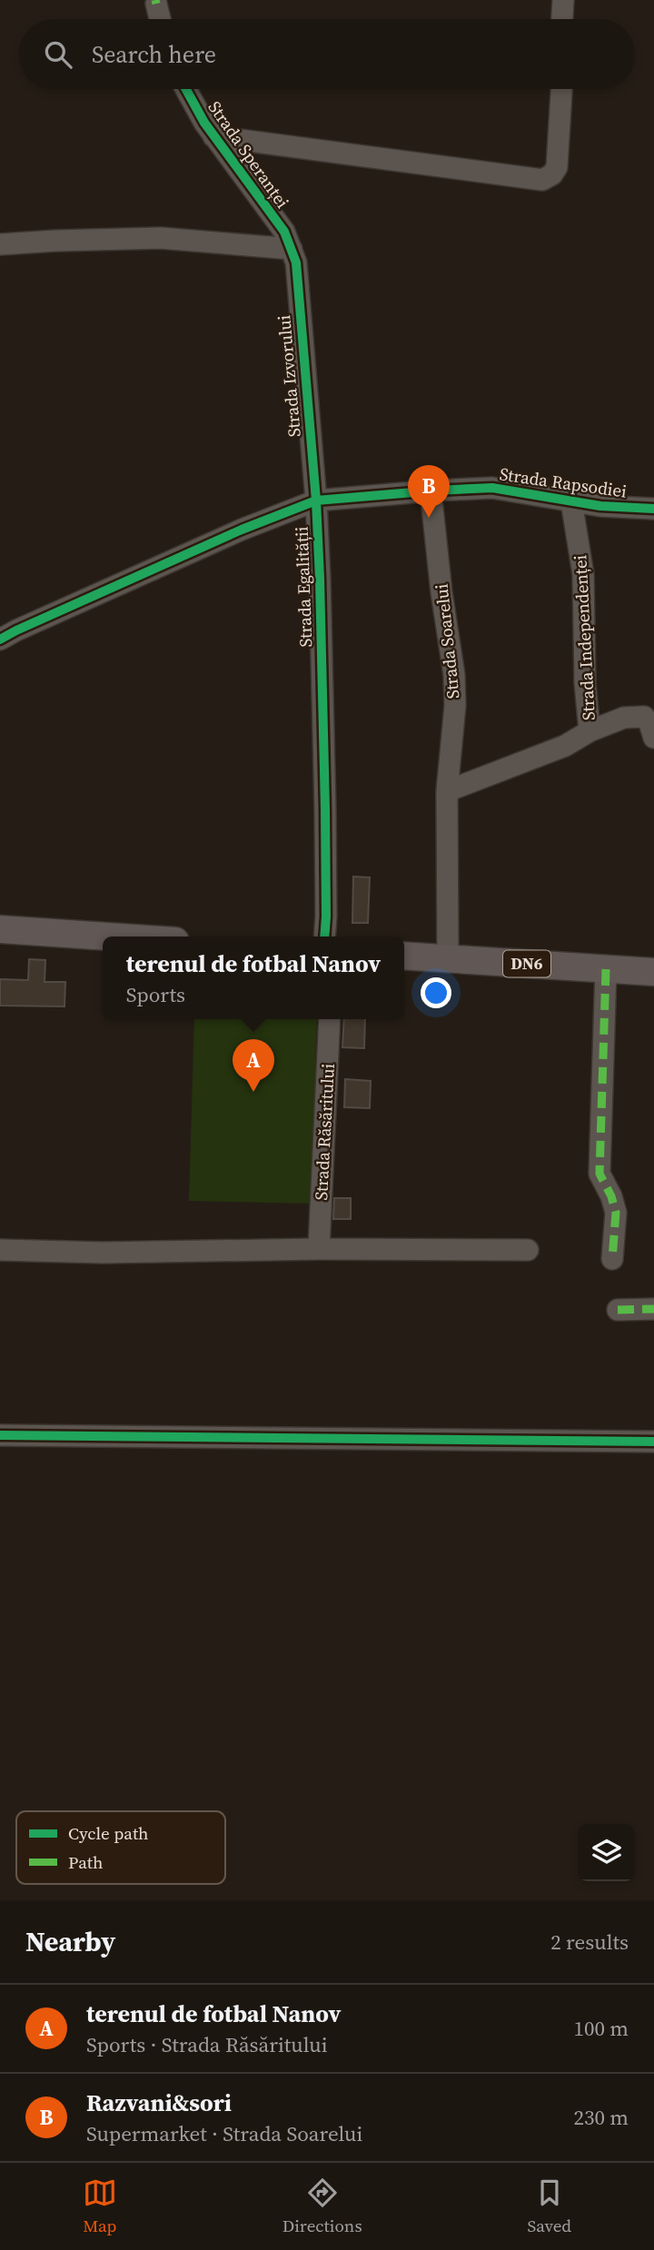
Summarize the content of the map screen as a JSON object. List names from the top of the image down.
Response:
{
  "streets": {
    "main road": ["DN6"],
    "street": [
      "Strada Speranței",
      "Strada Izvorului",
      "Strada Rapsodiei",
      "Strada Egalității",
      "Strada Independenței",
      "Strada Soarelui",
      "Strada Răsăritului"
    ]
  },
  "crossings": [
    ["Strada Speranței", "Strada Izvorului"],
    ["Strada Izvorului", "Strada Rapsodiei"],
    ["Strada Izvorului", "Strada Egalității"],
    ["Strada Rapsodiei", "Strada Egalității"],
    ["Strada Rapsodiei", "Strada Independenței"],
    ["Strada Rapsodiei", "Strada Soarelui"],
    ["Strada Soarelui", "DN6"]
  ],
  "legend": ["Cycle path", "Path"],
  "page": {
    "search": "Search here",
    "pins": ["B", "A"],
    "popup": ["terenul de fotbal Nanov", "Sports"],
    "heading": ["Nearby", "2 results"],
    "list": [
      {
        "mark": "A",
        "name": "terenul de fotbal Nanov",
        "note": "Sports · Strada Răsăritului",
        "value": "100 m"
      },
      {
        "mark": "B",
        "name": "Razvani&sori",
        "note": "Supermarket · Strada Soarelui",
        "value": "230 m"
      }
    ],
    "nav": ["Map", "Directions", "Saved"]
  }
}
